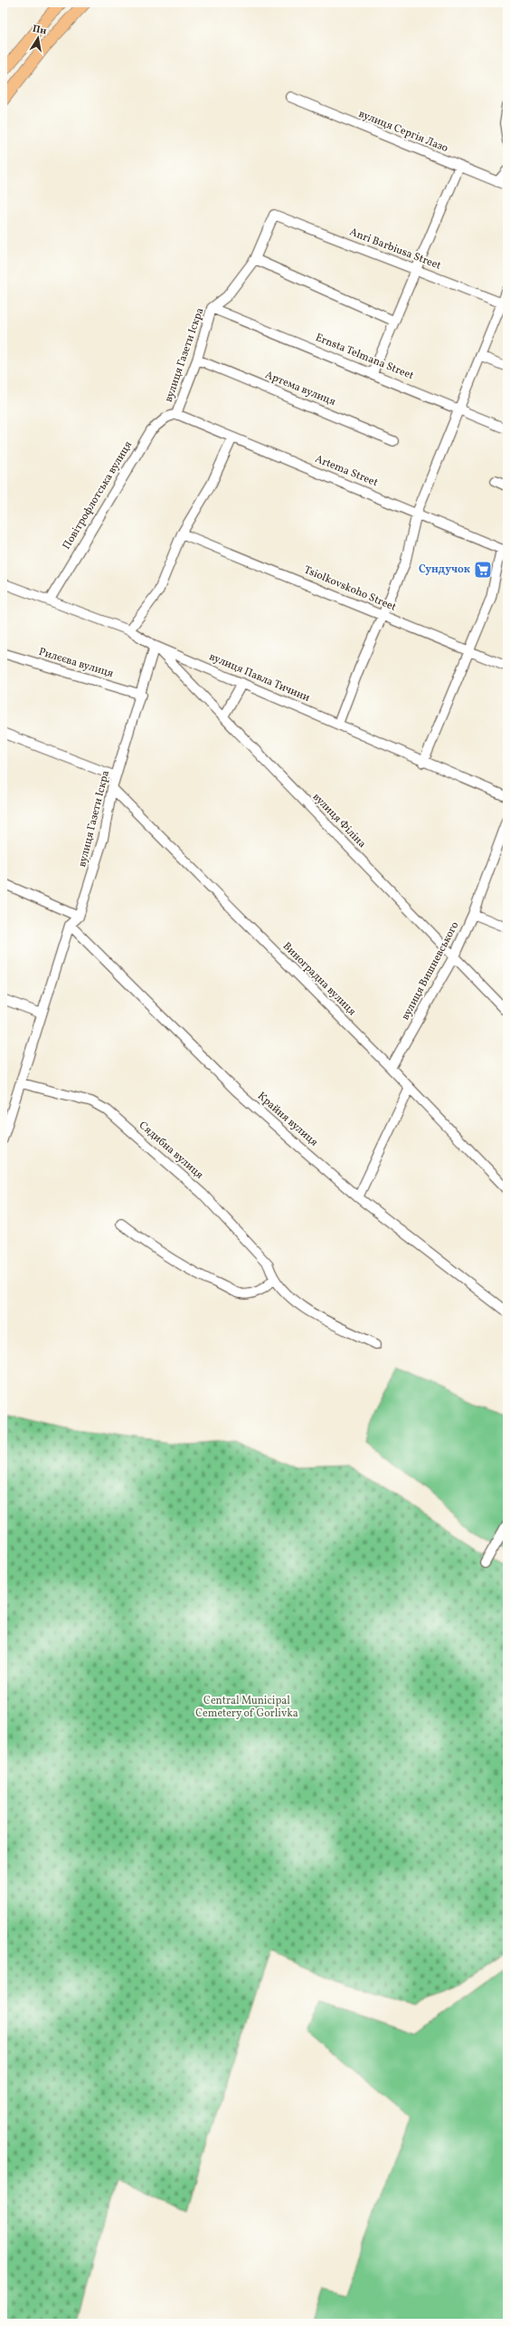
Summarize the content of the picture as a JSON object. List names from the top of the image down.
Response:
{
  "streets": {
    "street": [
      "вулиця Сергія Лазо",
      "Anri Barbiusa Street",
      "вулиця Газети Іскра",
      "Ernsta Telmana Street",
      "Артема вулиця",
      "Artema Street",
      "Повітрофлотська вулиця",
      "Tsiolkovskoho Street",
      "Рилєєва вулиця",
      "вулиця Павла Тичини",
      "вулиця Філіна",
      "вулиця Вишневського",
      "Виноградна вулиця",
      "Крайня вулиця",
      "Сядибна вулиця"
    ]
  },
  "crossings": [
    ["Anri Barbiusa Street", "вулиця Газети Іскра"],
    ["вулиця Газети Іскра", "Ernsta Telmana Street"],
    ["вулиця Газети Іскра", "Артема вулиця"],
    ["вулиця Газети Іскра", "Artema Street"],
    ["вулиця Газети Іскра", "Повітрофлотська вулиця"],
    ["вулиця Газети Іскра", "Рилєєва вулиця"],
    ["вулиця Газети Іскра", "вулиця Павла Тичини"],
    ["вулиця Газети Іскра", "вулиця Філіна"],
    ["вулиця Газети Іскра", "Виноградна вулиця"],
    ["Artema Street", "Повітрофлотська вулиця"],
    ["Повітрофлотська вулиця", "вулиця Павла Тичини"],
    ["вулиця Павла Тичини", "вулиця Філіна"],
    ["вулиця Філіна", "вулиця Вишневського"],
    ["вулиця Вишневського", "Виноградна вулиця"]
  ],
  "parks": ["Central Municipal Cemetery of Gorlivka"],
  "places": {
    "supermarket": ["Сундучок"]
  },
  "north": "top"
}
